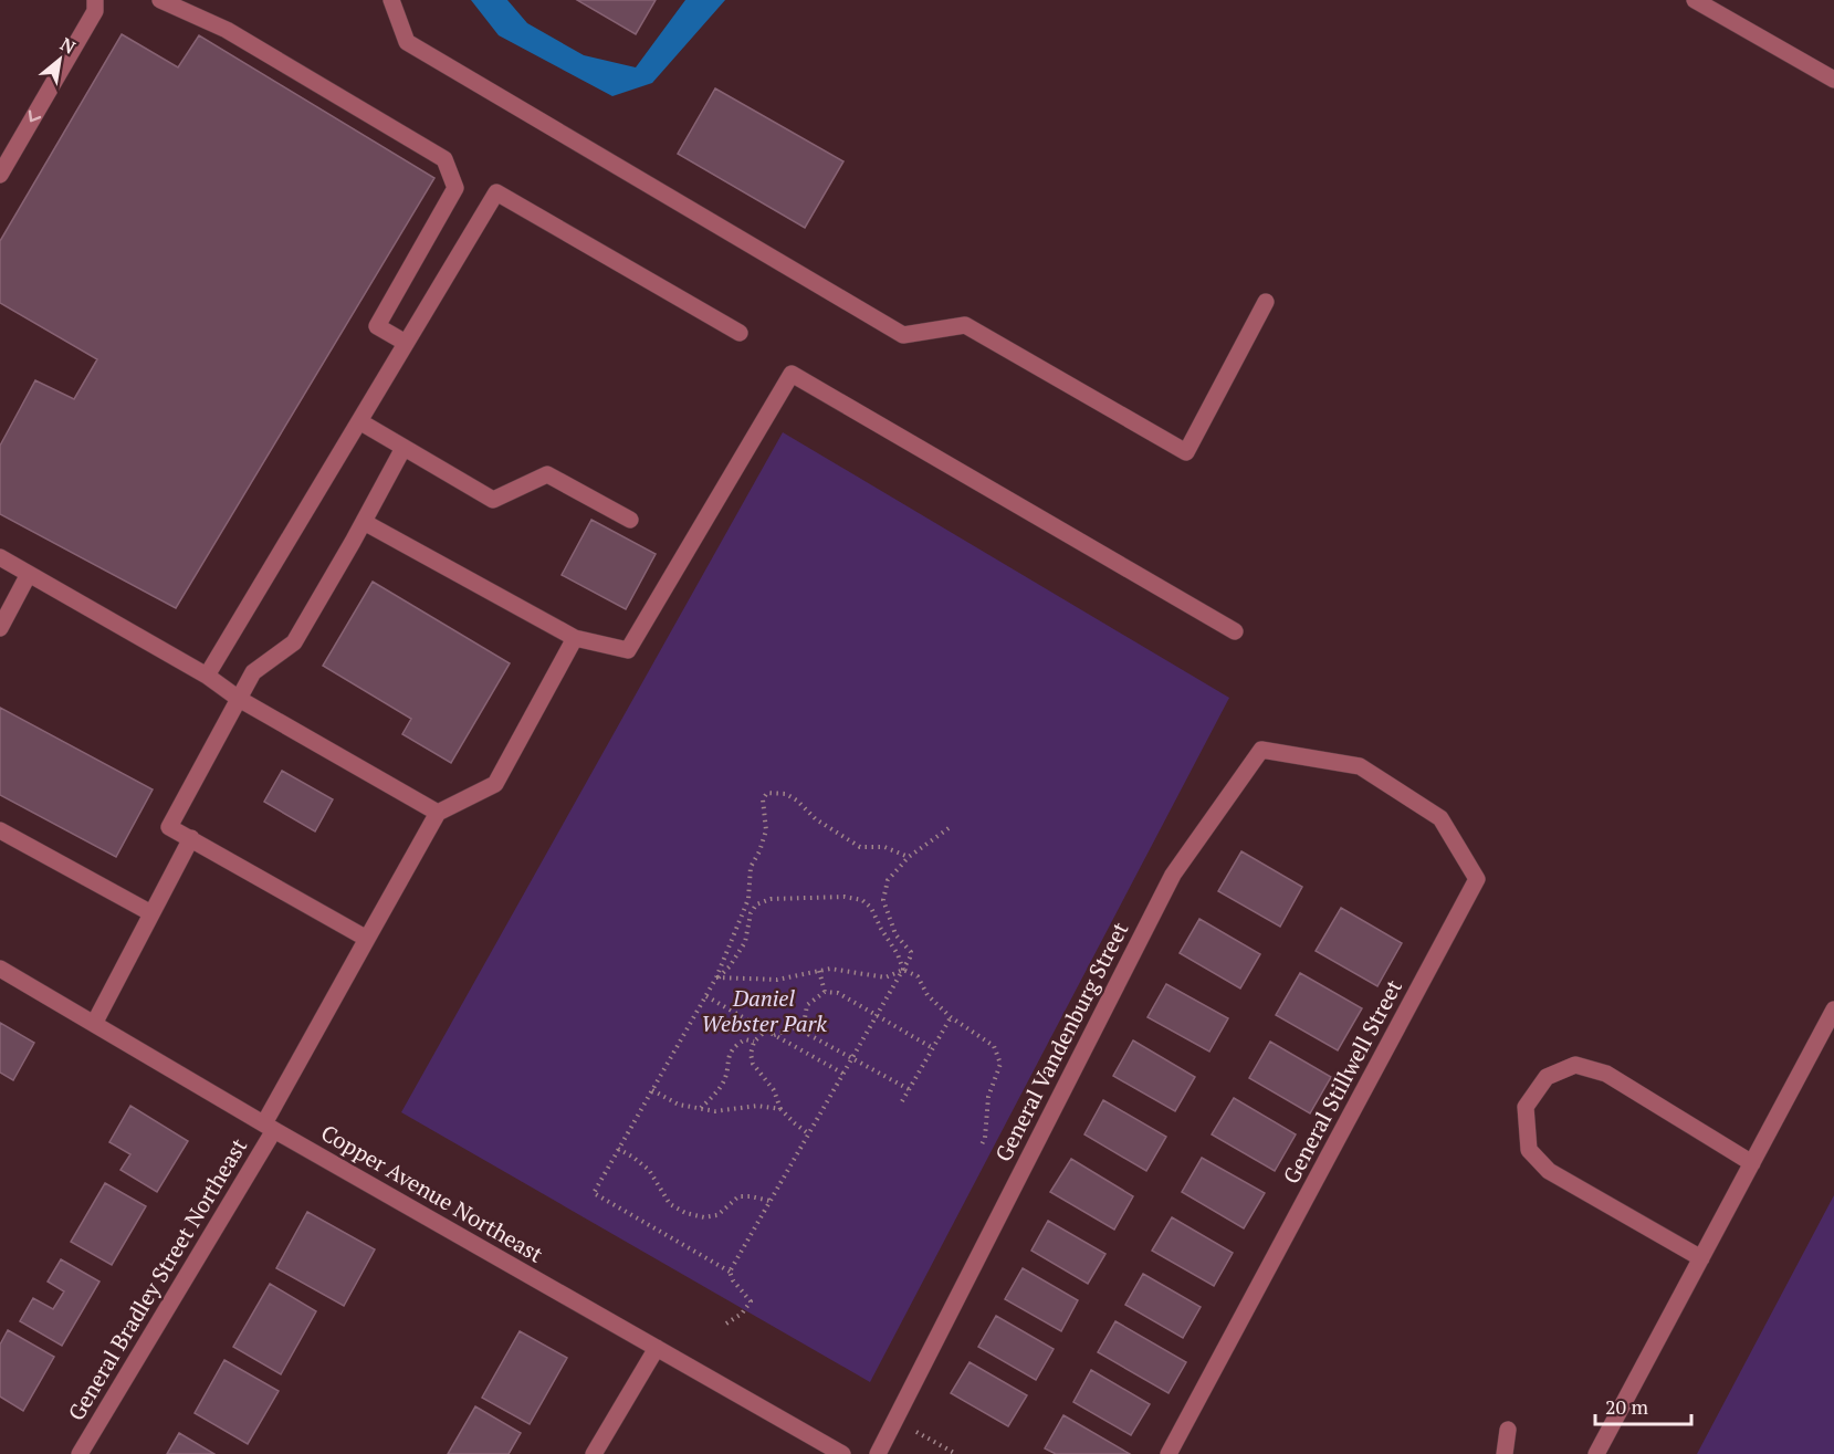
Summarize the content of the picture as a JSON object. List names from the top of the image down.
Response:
{
  "streets": {
    "street": [
      "General Vandenburg Street",
      "General Stillwell Street",
      "Copper Avenue Northeast",
      "General Bradley Street Northeast"
    ]
  },
  "crossings": [
    ["General Vandenburg Street", "General Stillwell Street"],
    ["Copper Avenue Northeast", "General Bradley Street Northeast"]
  ],
  "parks": ["Daniel Webster Park"],
  "scale_bar": "20 m",
  "north": "top right"
}
